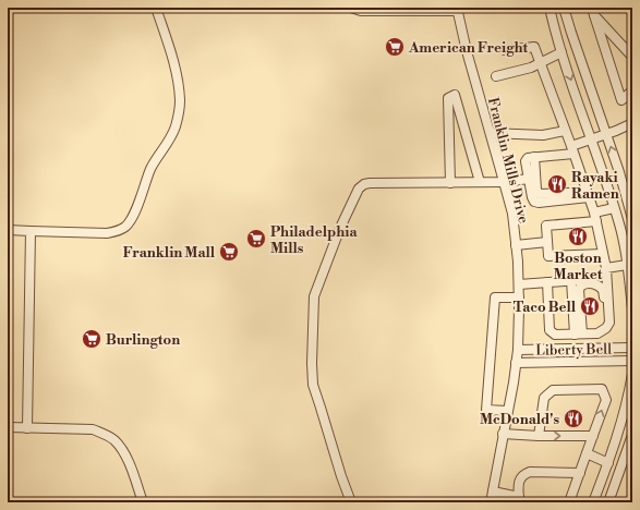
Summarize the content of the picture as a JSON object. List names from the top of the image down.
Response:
{
  "streets": {
    "street": ["Franklin Mills Drive", "Liberty Bell"]
  },
  "crossings": [
    ["Franklin Mills Drive", "Liberty Bell"]
  ],
  "places": {
    "supermarket": [
      "American Freight",
      "Philadelphia Mills",
      "Franklin Mall",
      "Burlington"
    ],
    "restaurant": [
      "Rayaki Ramen",
      "Boston Market",
      "Taco Bell",
      "McDonald's"
    ]
  }
}
